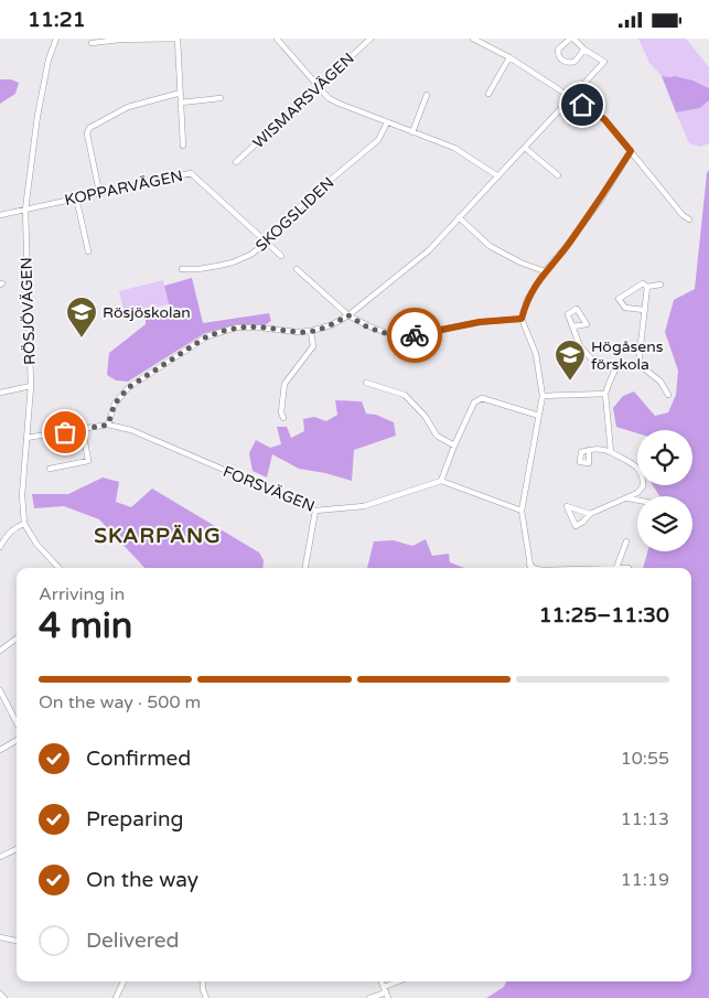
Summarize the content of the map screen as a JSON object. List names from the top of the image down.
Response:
{
  "streets": {
    "street": [
      "WISMARSVÄGEN",
      "KOPPARVÄGEN",
      "SKOGSLIDEN",
      "RÖSJÖVÄGEN",
      "FORSVÄGEN"
    ]
  },
  "crossings": [
    ["KOPPARVÄGEN", "SKOGSLIDEN"],
    ["KOPPARVÄGEN", "RÖSJÖVÄGEN"],
    ["RÖSJÖVÄGEN", "FORSVÄGEN"]
  ],
  "districts": ["SKARPÄNG"],
  "places": {
    "school or university": ["Rösjöskolan", "Högåsens förskola"]
  },
  "page": {
    "status": "11:21",
    "heading": ["4 min", "Arriving in", "11:25–11:30"],
    "bar": "On the way · 500 m",
    "list": [
      ["Confirmed", "10:55"],
      ["Preparing", "11:13"],
      ["On the way", "11:19"],
      "Delivered"
    ]
  }
}
